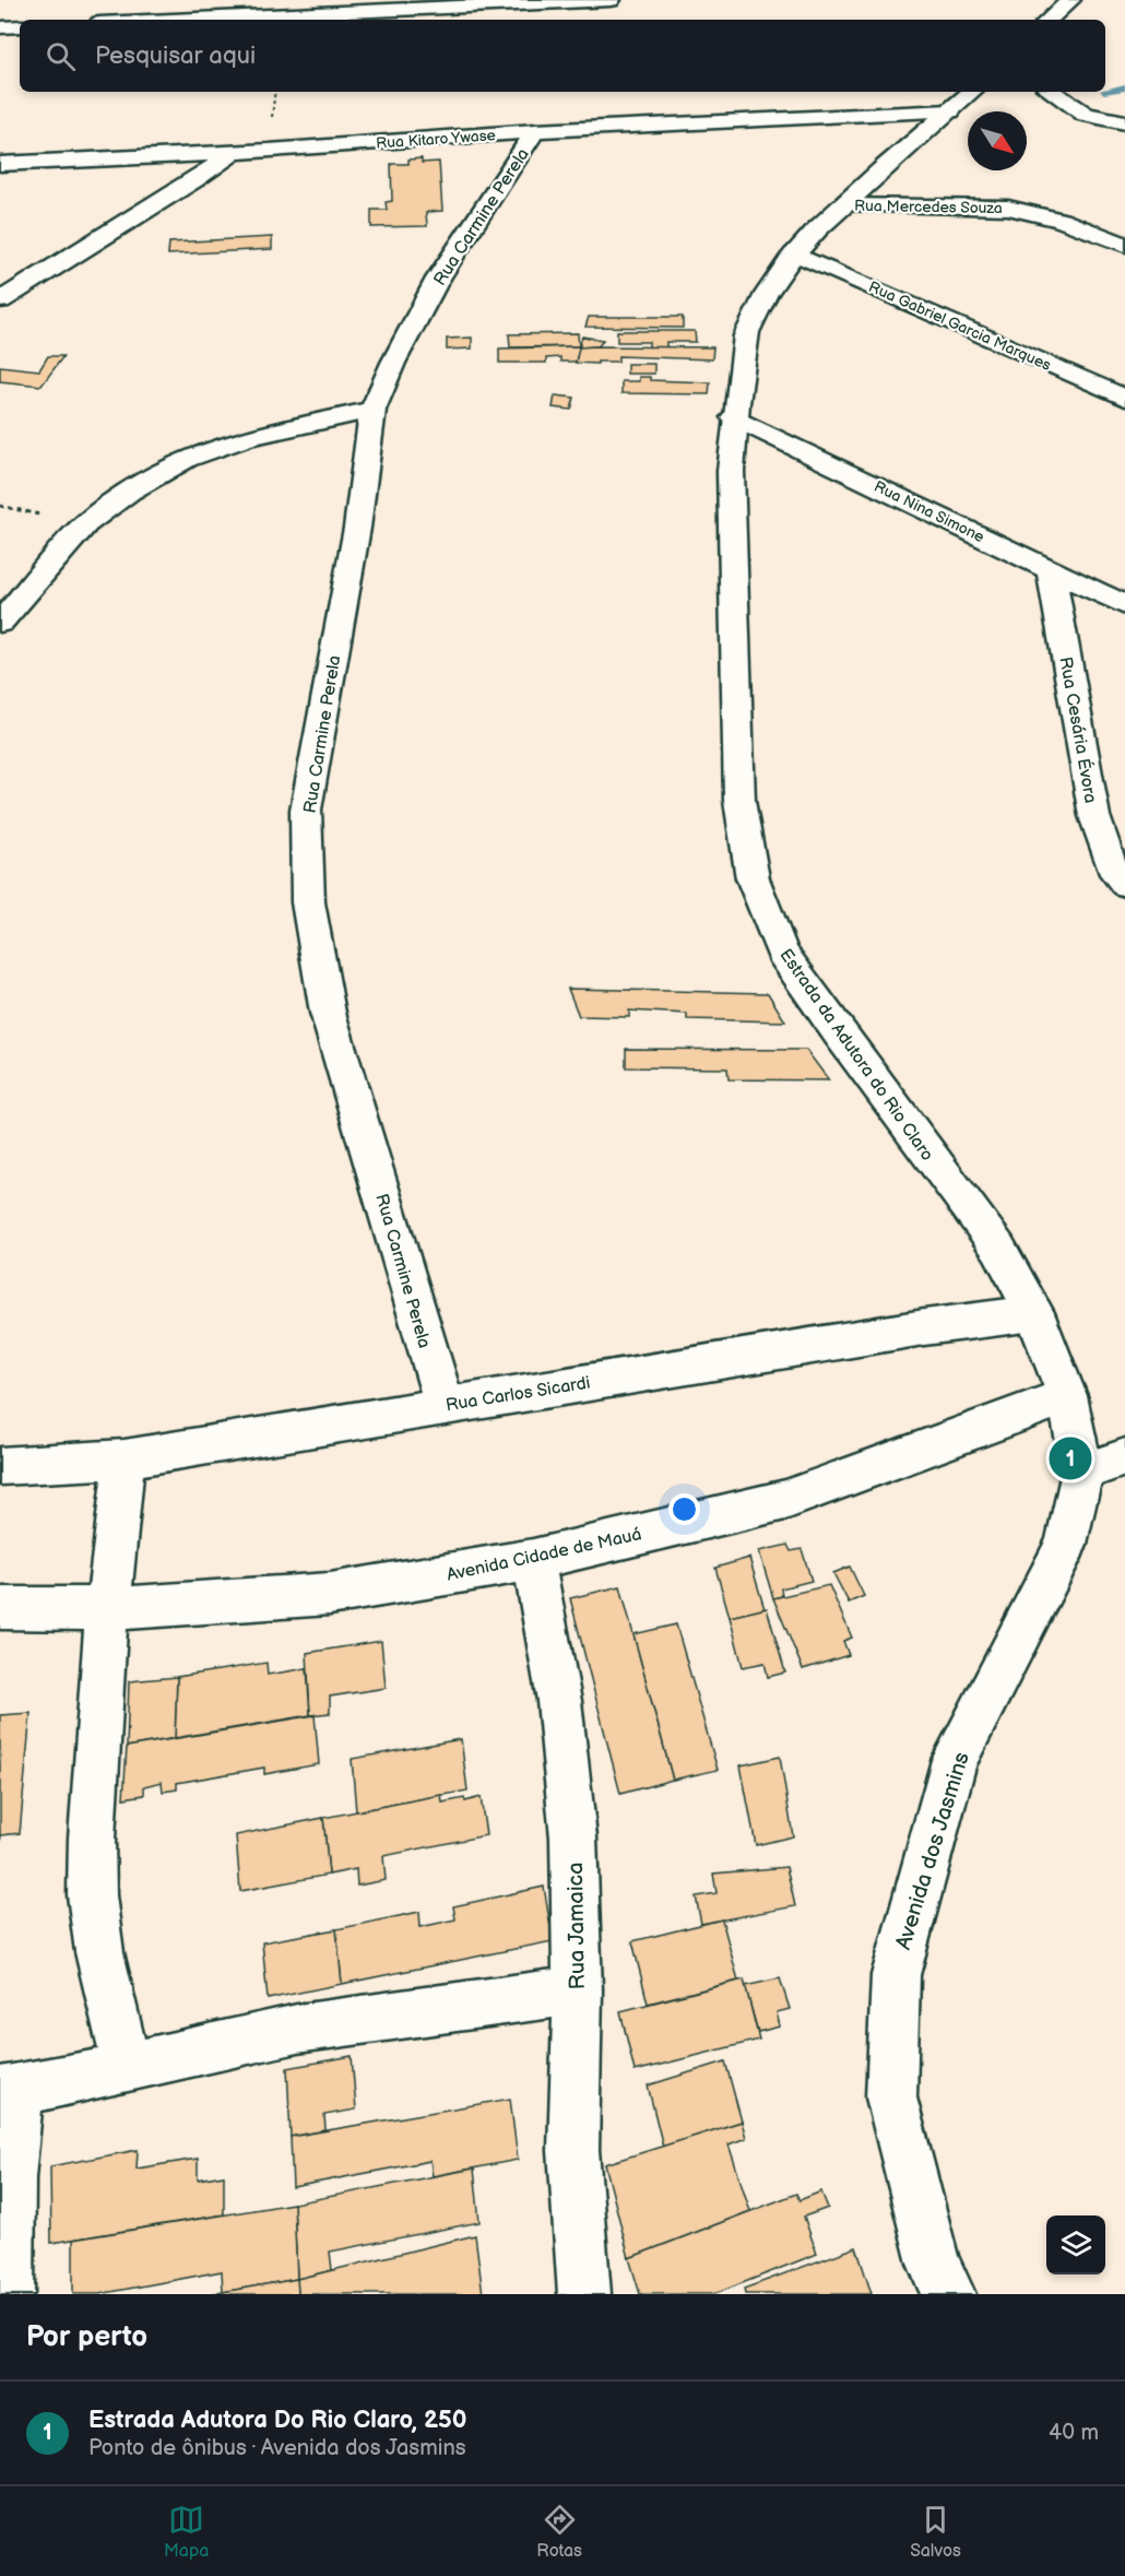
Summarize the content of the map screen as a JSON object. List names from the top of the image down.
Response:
{
  "streets": {
    "street": [
      "Rua Kitaro Ywase",
      "Rua Mercedes Souza",
      "Rua Carmine Perela",
      "Rua Gabriel Garcia Marques",
      "Rua Nina Simone",
      "Rua Cesária Évora",
      "Estrada da Adutora do Rio Claro",
      "Rua Carlos Sicardi",
      "Avenida Cidade de Mauá",
      "Avenida dos Jasmins",
      "Rua Jamaica"
    ]
  },
  "crossings": [
    ["Rua Kitaro Ywase", "Rua Carmine Perela"],
    ["Rua Kitaro Ywase", "Estrada da Adutora do Rio Claro"],
    ["Rua Mercedes Souza", "Estrada da Adutora do Rio Claro"],
    ["Rua Carmine Perela", "Rua Carlos Sicardi"],
    ["Rua Gabriel Garcia Marques", "Estrada da Adutora do Rio Claro"],
    ["Rua Nina Simone", "Rua Cesária Évora"],
    ["Rua Nina Simone", "Estrada da Adutora do Rio Claro"],
    ["Estrada da Adutora do Rio Claro", "Rua Carlos Sicardi"],
    ["Estrada da Adutora do Rio Claro", "Avenida dos Jasmins"],
    ["Rua Carlos Sicardi", "Avenida dos Jasmins"],
    ["Avenida Cidade de Mauá", "Avenida dos Jasmins"],
    ["Avenida Cidade de Mauá", "Rua Jamaica"]
  ],
  "north": "bottom right",
  "page": {
    "search": "Pesquisar aqui",
    "pins": "1",
    "heading": "Por perto",
    "list": [
      {
        "mark": "1",
        "name": "Estrada Adutora Do Rio Claro, 250",
        "note": "Ponto de ônibus · Avenida dos Jasmins",
        "value": "40 m"
      }
    ],
    "nav": ["Mapa", "Rotas", "Salvos"]
  }
}
